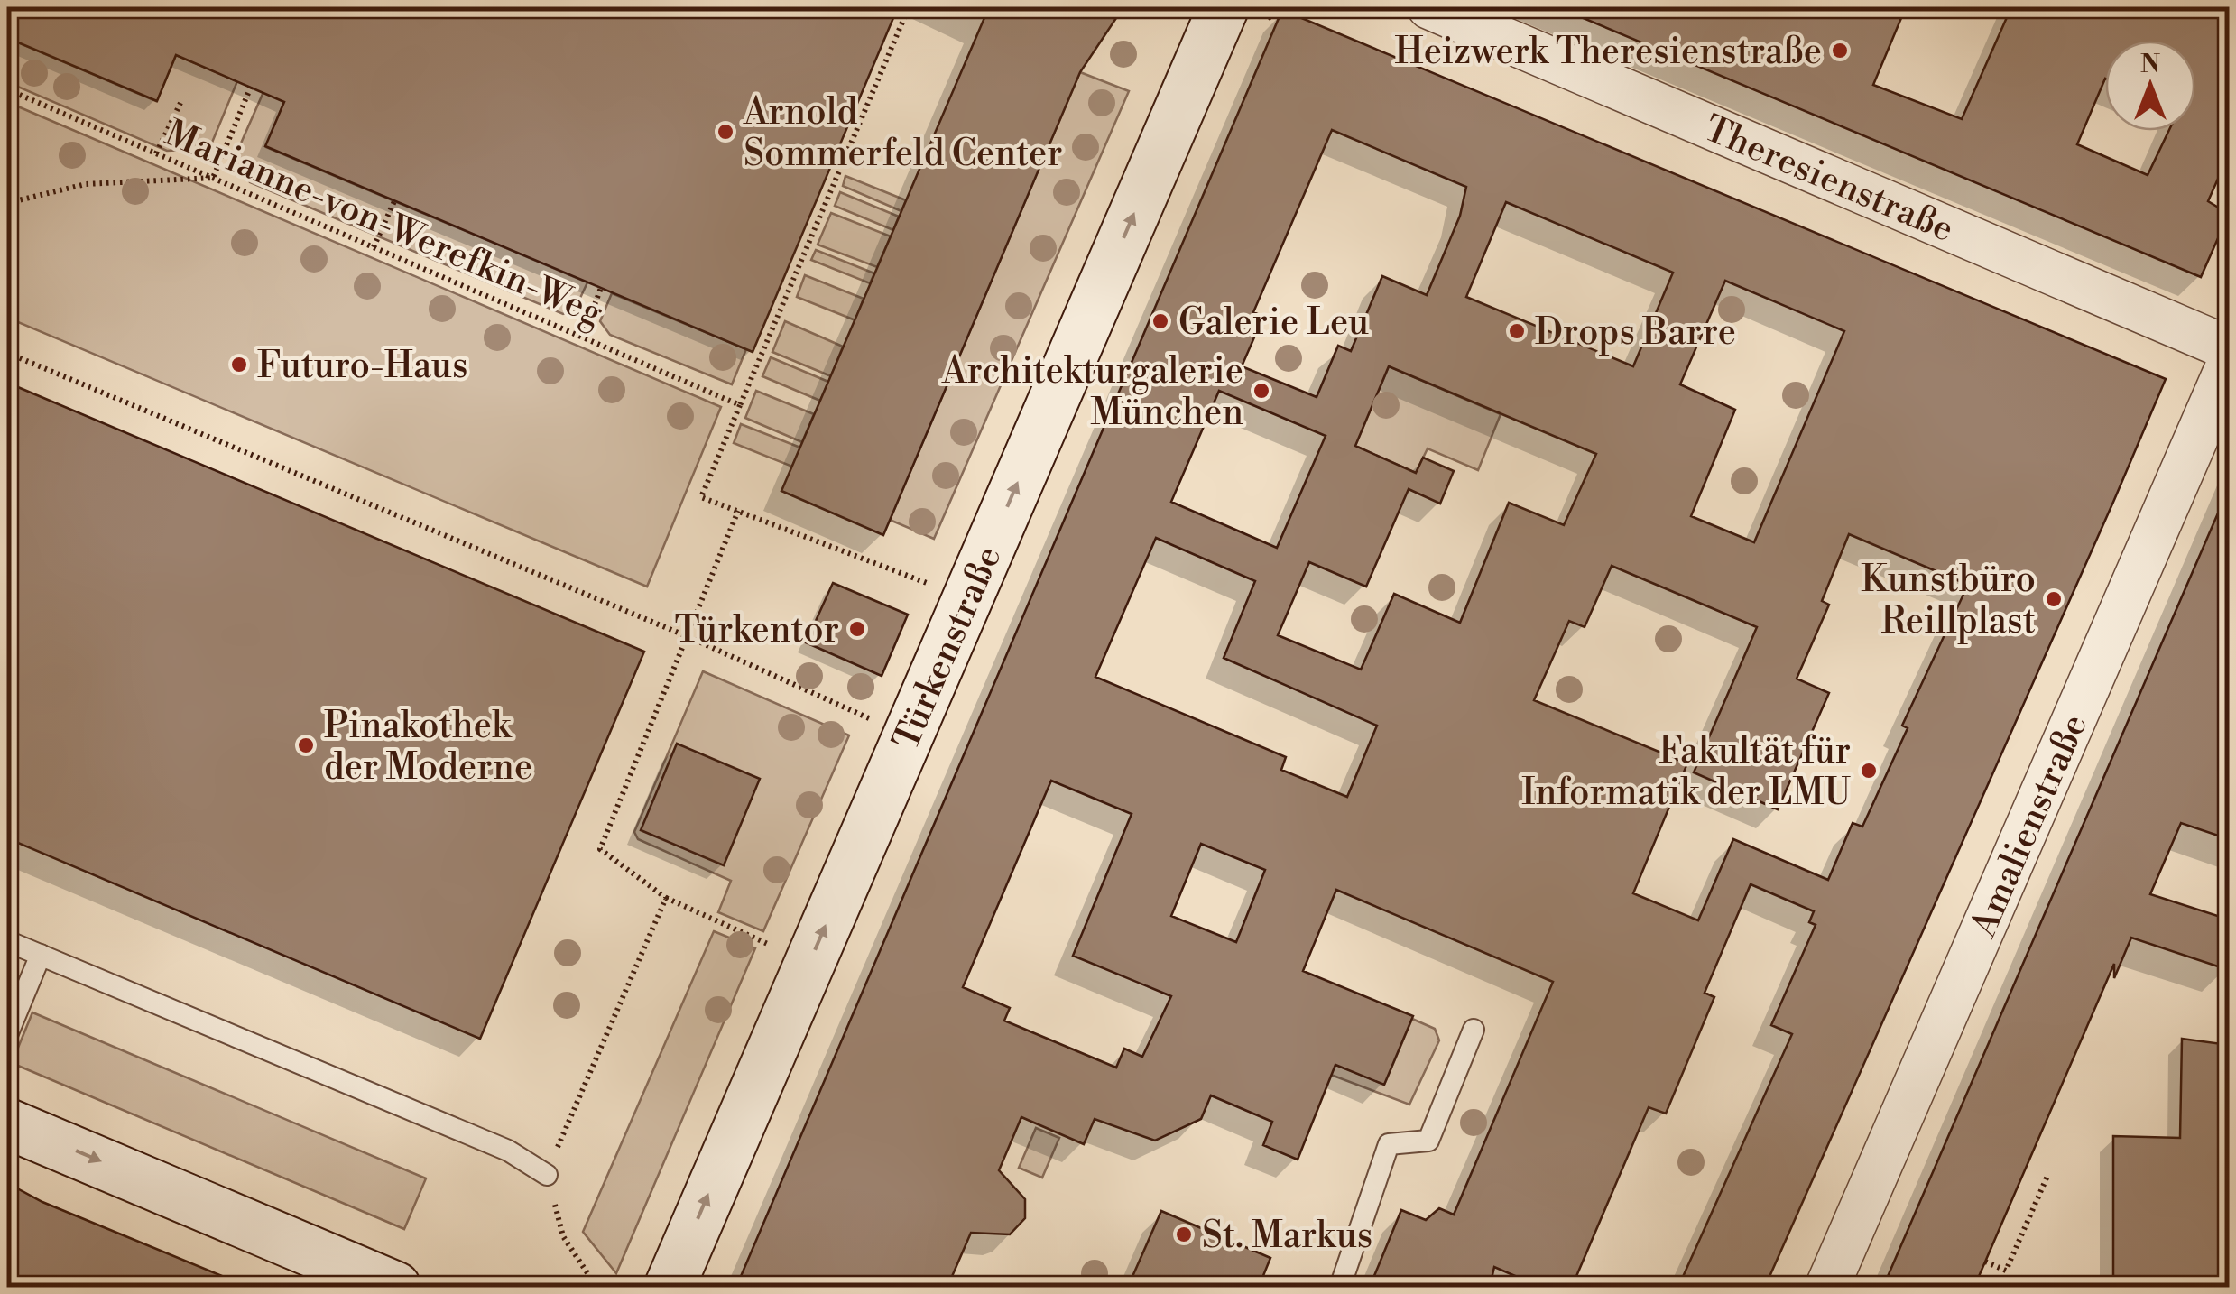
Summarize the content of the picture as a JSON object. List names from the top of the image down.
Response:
{
  "streets": {
    "main road": ["Türkenstraße"],
    "street": ["Theresienstraße", "Amalienstraße"],
    "path": ["Marianne-von-Werefkin-Weg"]
  },
  "one_way": ["Türkenstraße"],
  "places": [
    "Heizwerk Theresienstraße",
    "Arnold Sommerfeld Center",
    "Galerie Leu",
    "Drops Barre",
    "Futuro-Haus",
    "Architekturgalerie München",
    "Kunstbüro Reillplast",
    "Türkentor",
    "Pinakothek der Moderne",
    "Fakultät für Informatik der LMU",
    "St. Markus"
  ],
  "north": "top"
}
